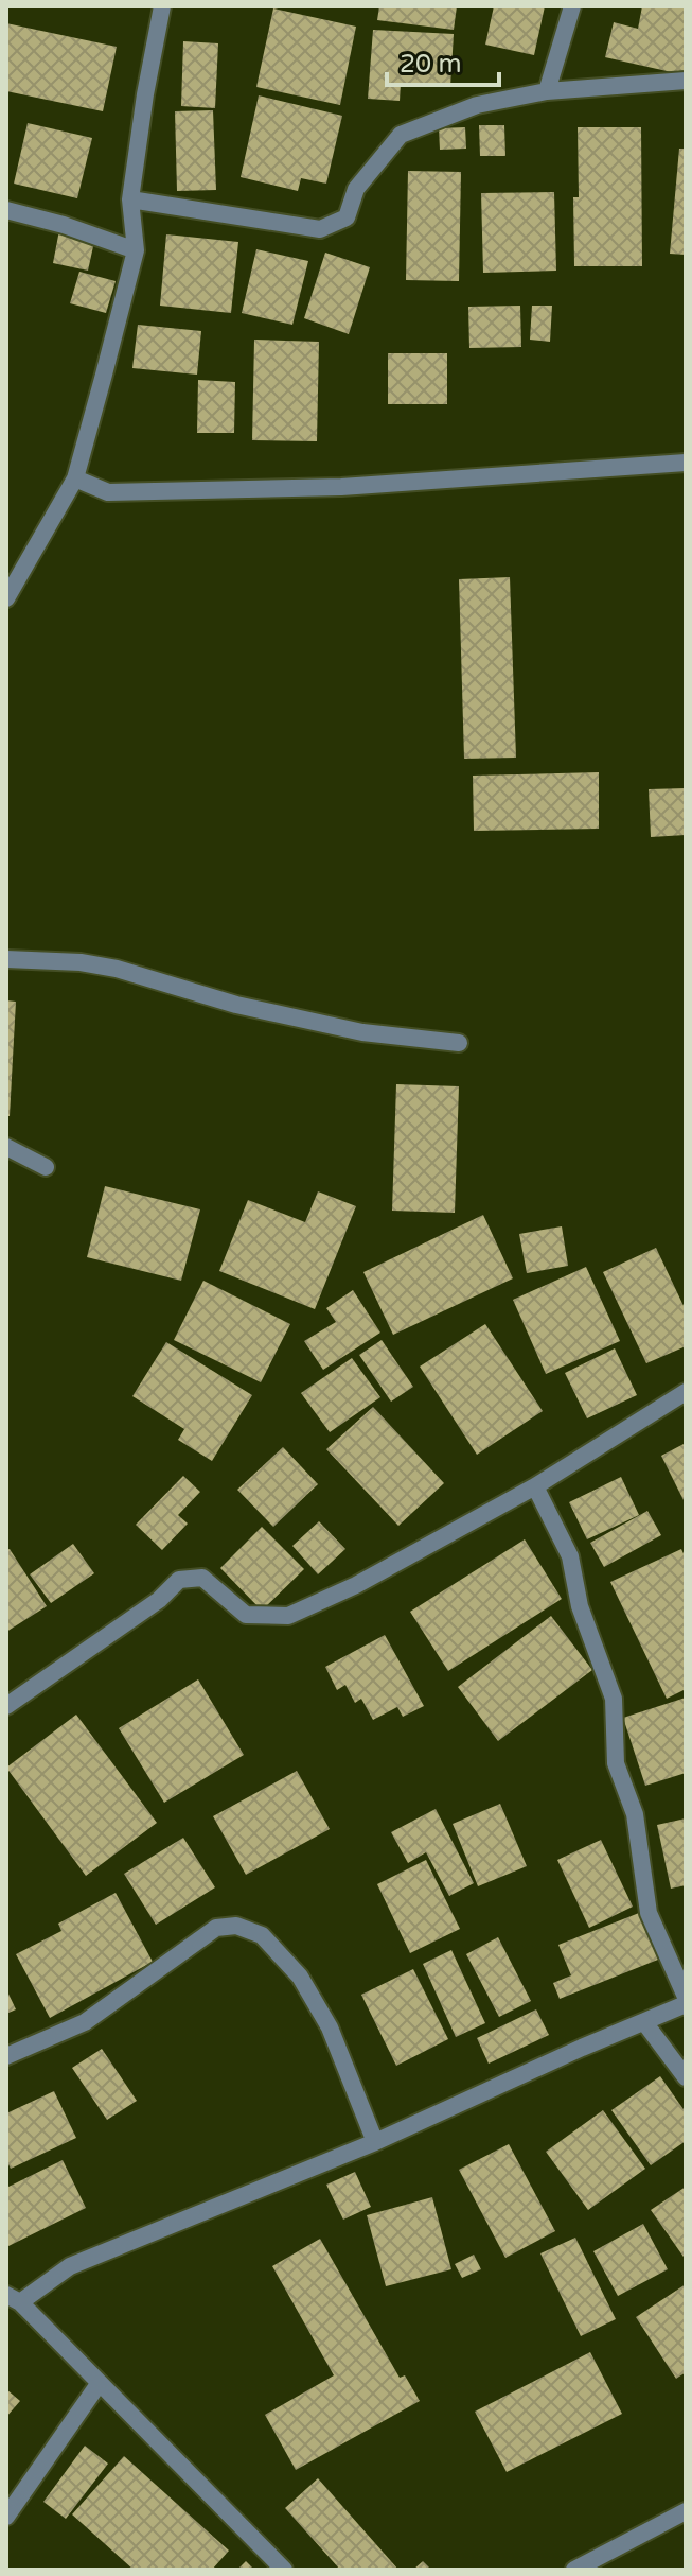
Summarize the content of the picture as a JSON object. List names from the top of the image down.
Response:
{
  "scale_bar": "20 m"
}
